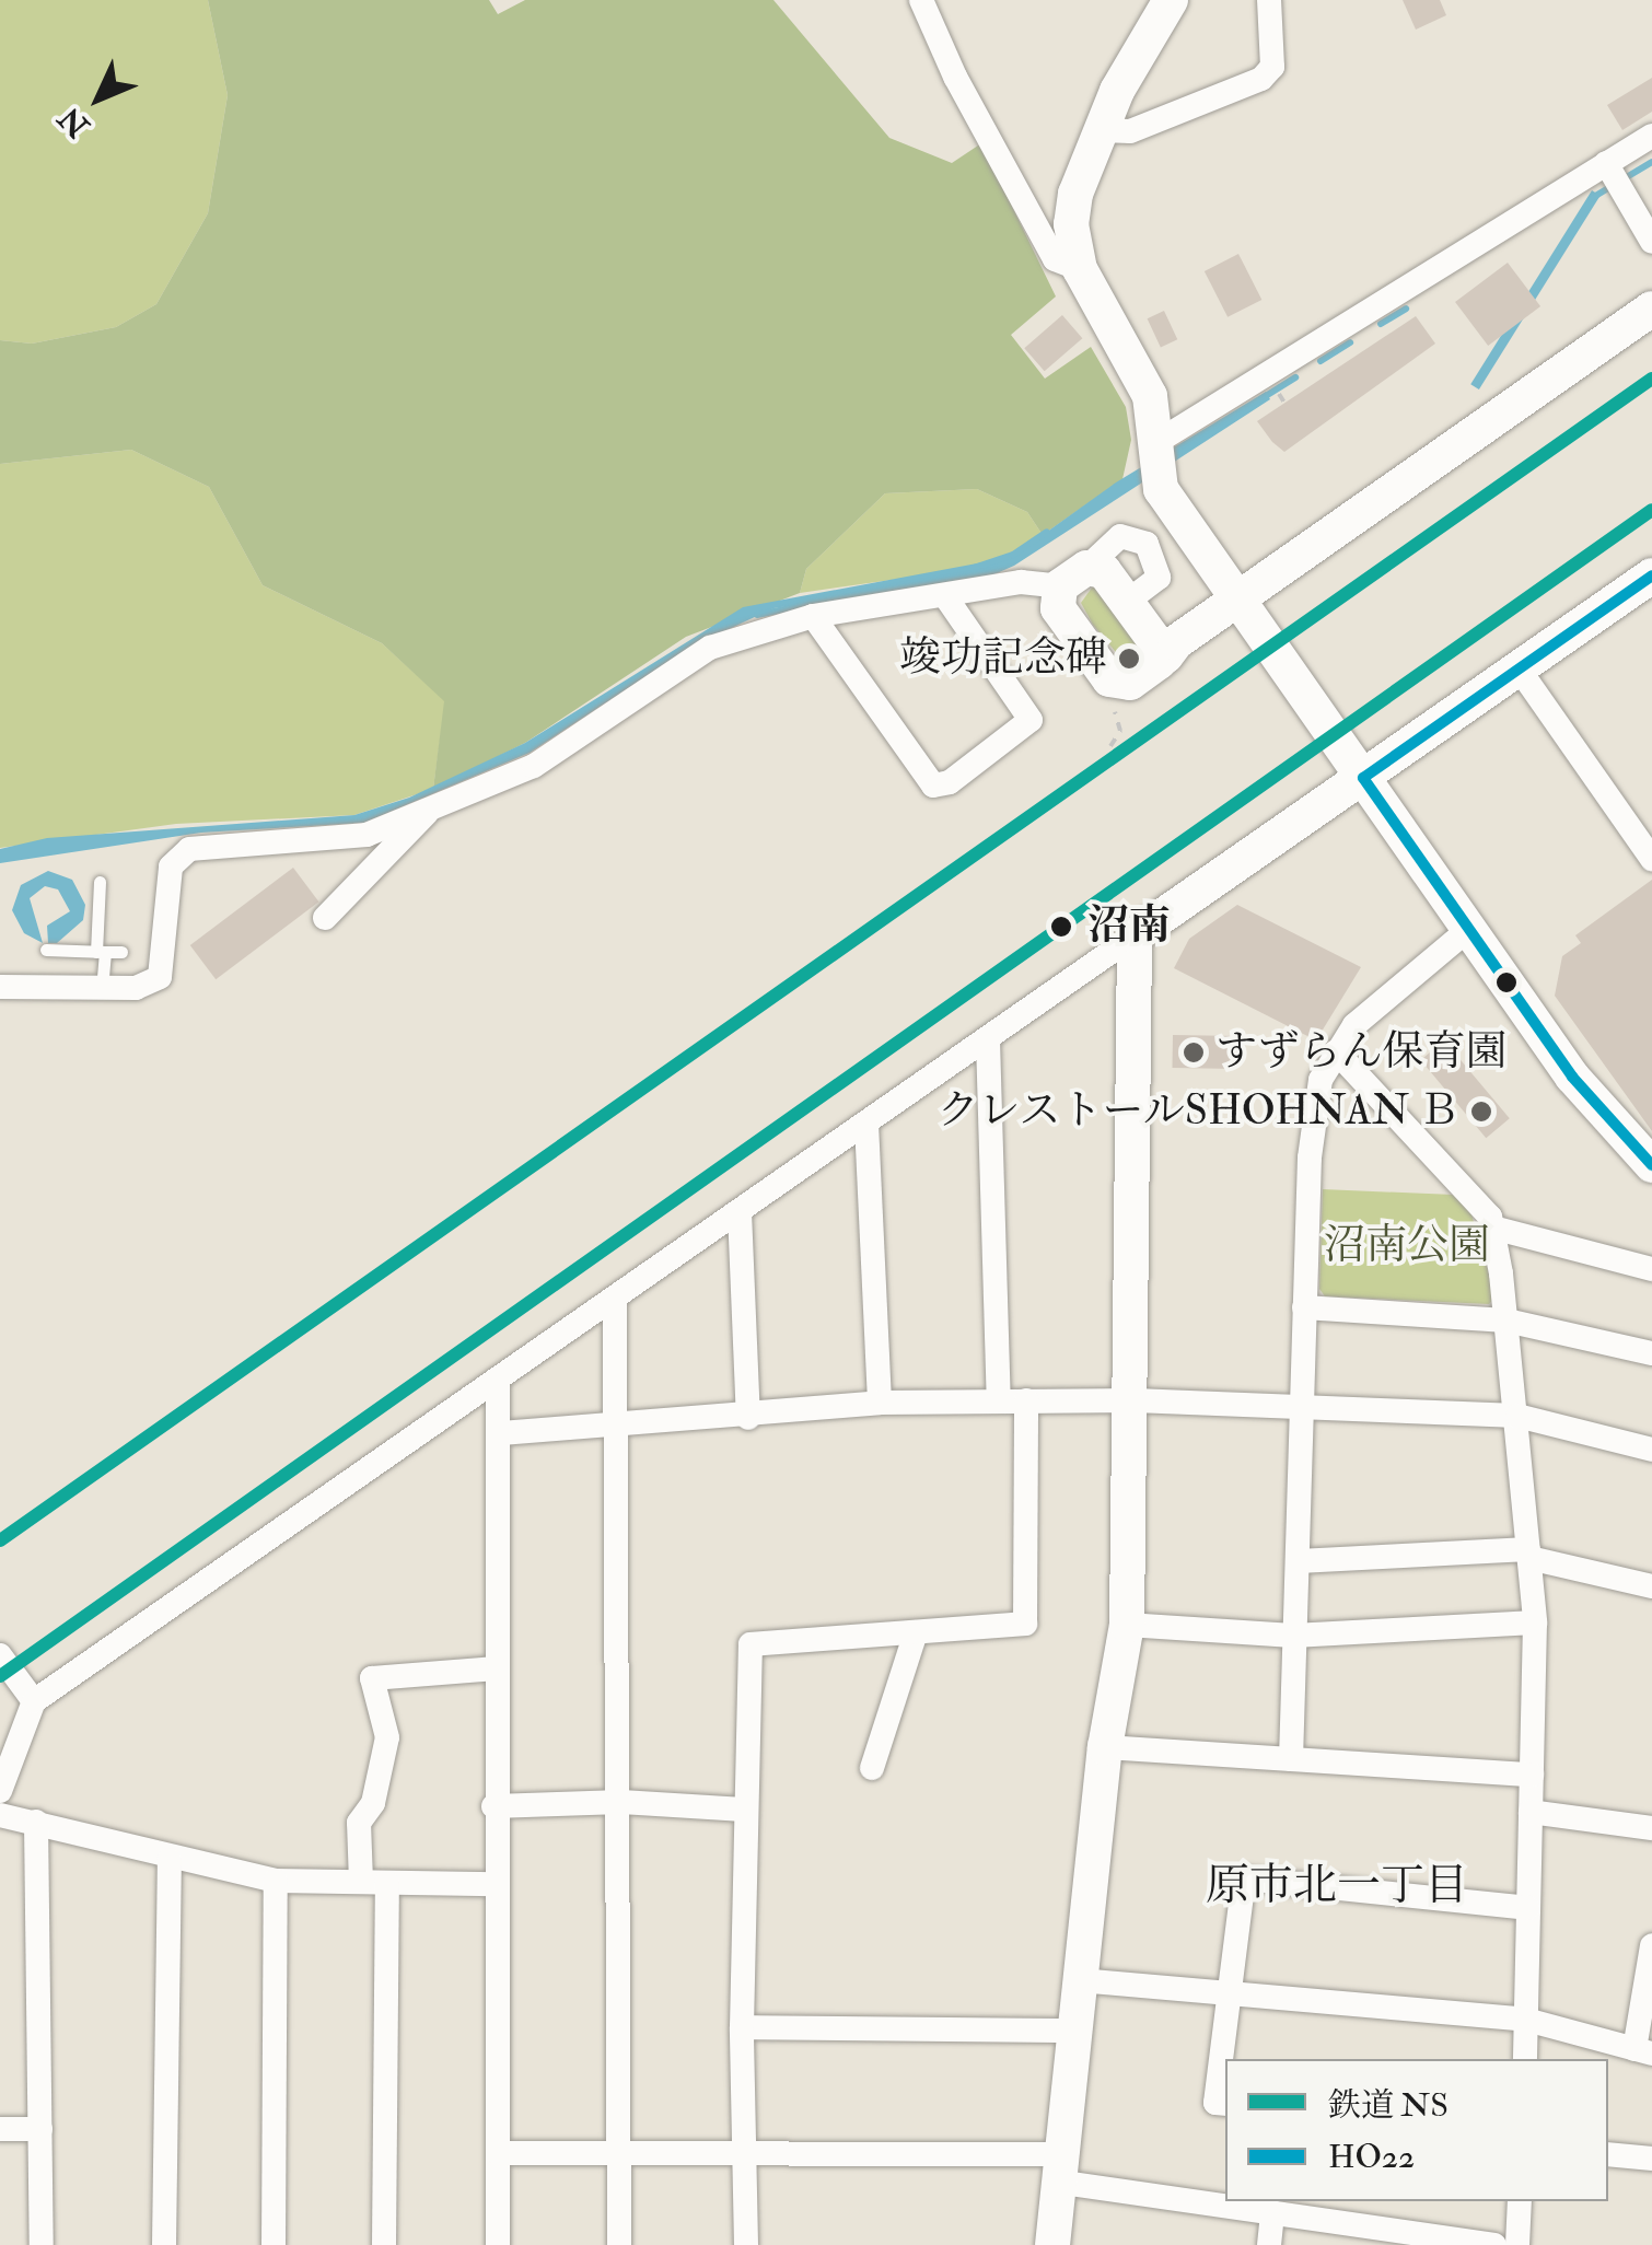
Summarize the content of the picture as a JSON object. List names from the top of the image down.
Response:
{
  "districts": ["原市北一丁目"],
  "parks": ["沼南公園"],
  "places": [
    "竣功記念碑",
    "沼南",
    "すずらん保育園",
    "クレストールSHOHNAN Ｂ"
  ],
  "lines": ["rail line NS", "transit line HO22"],
  "legend": ["鉄道 NS", "HO22"],
  "north": "bottom left"
}
